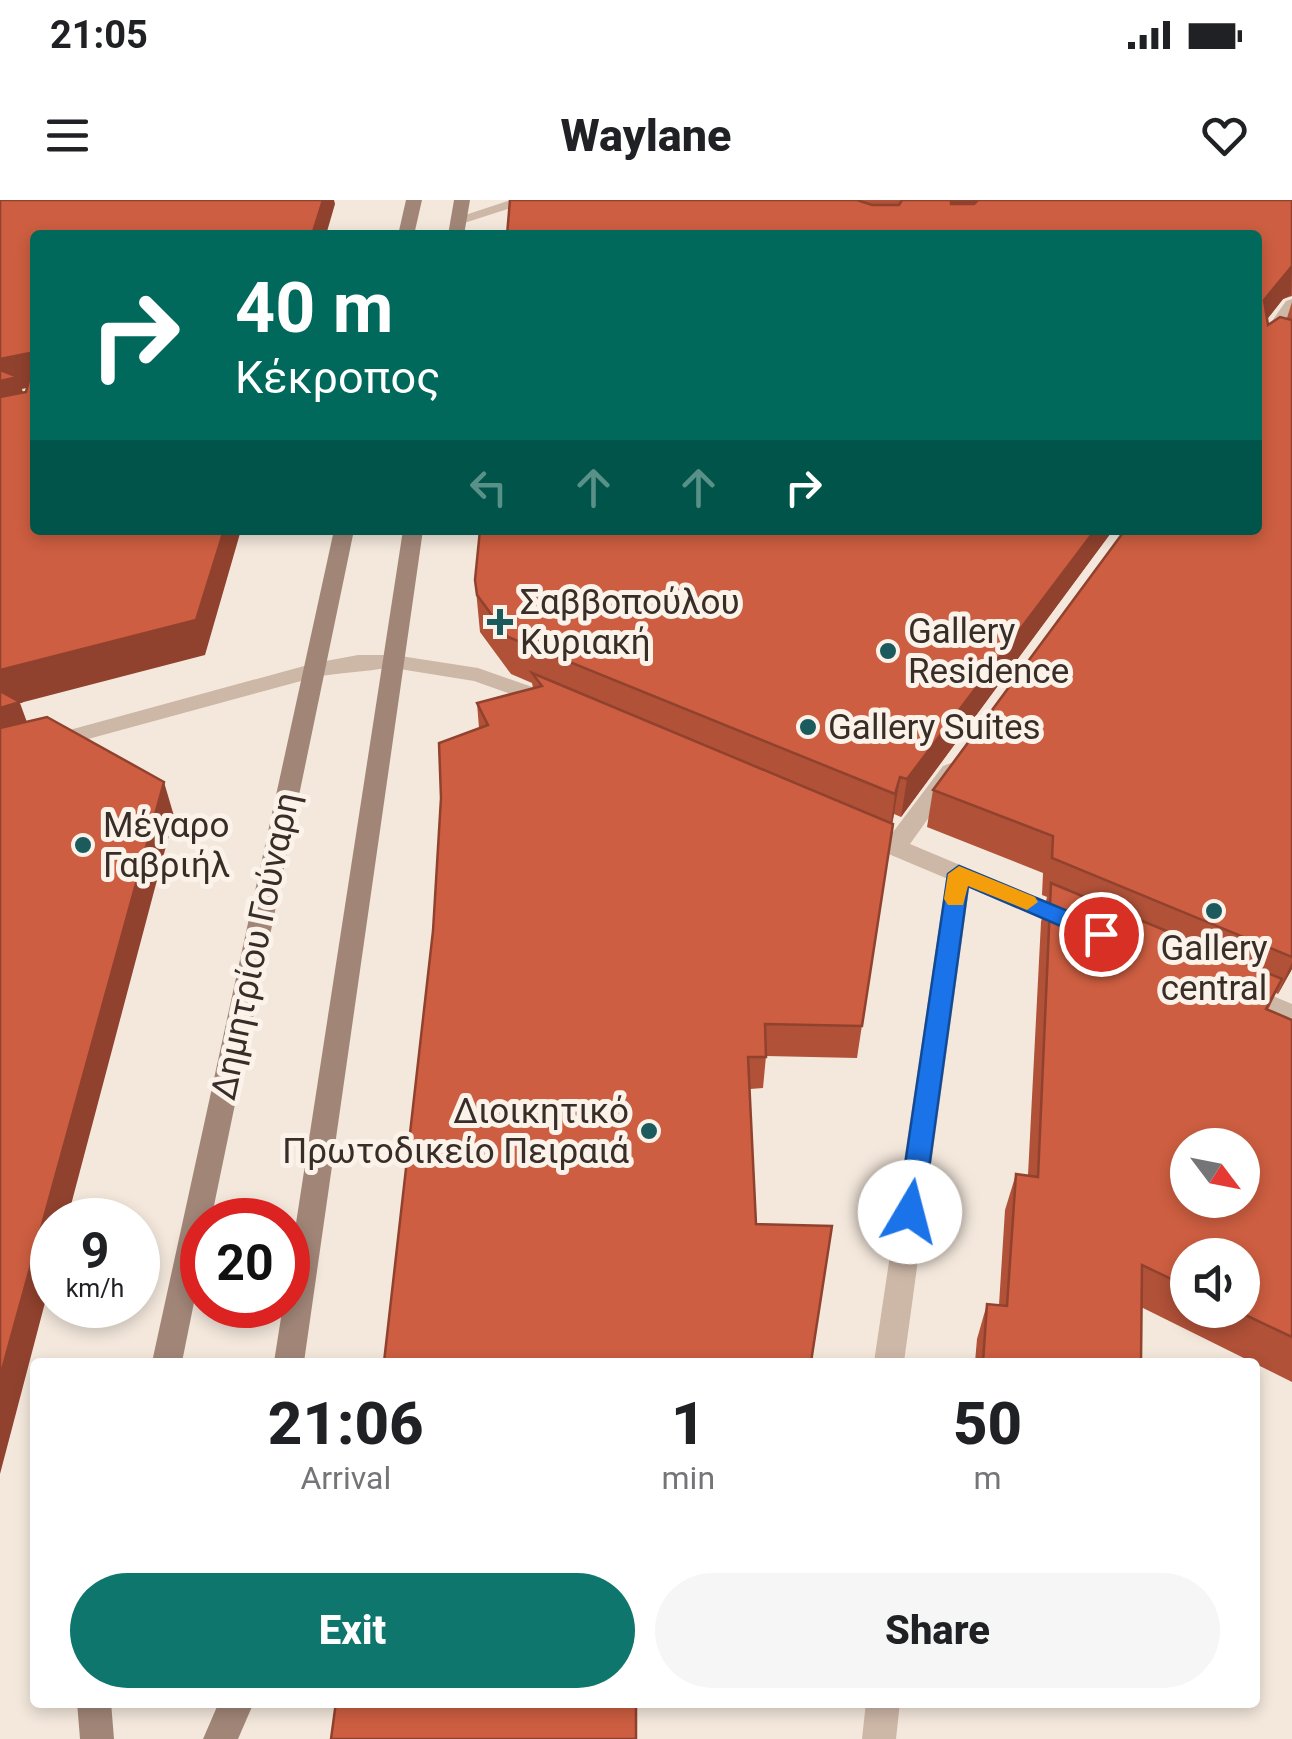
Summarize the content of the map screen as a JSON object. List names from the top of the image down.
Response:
{
  "streets": {
    "main road": ["Δημητρίου Γούναρη"]
  },
  "places": {
    "health": ["Σαββοπούλου Κυριακή"],
    "other": [
      "Gallery Residence",
      "Gallery Suites",
      "Μέγαρο Γαβριήλ",
      "Gallery central",
      "Διοικητικό Πρωτοδικείο Πειραιά"
    ]
  },
  "north": "bottom right",
  "page": {
    "status": "21:05",
    "header": "Waylane",
    "turn": ["40 m", "Κέκροπος"],
    "speed": "9 km/h",
    "limit": "20",
    "eta": [
      "21:06",
      "Arrival",
      "1",
      "min",
      "50",
      "m"
    ],
    "buttons": ["Exit", "Share"]
  }
}
